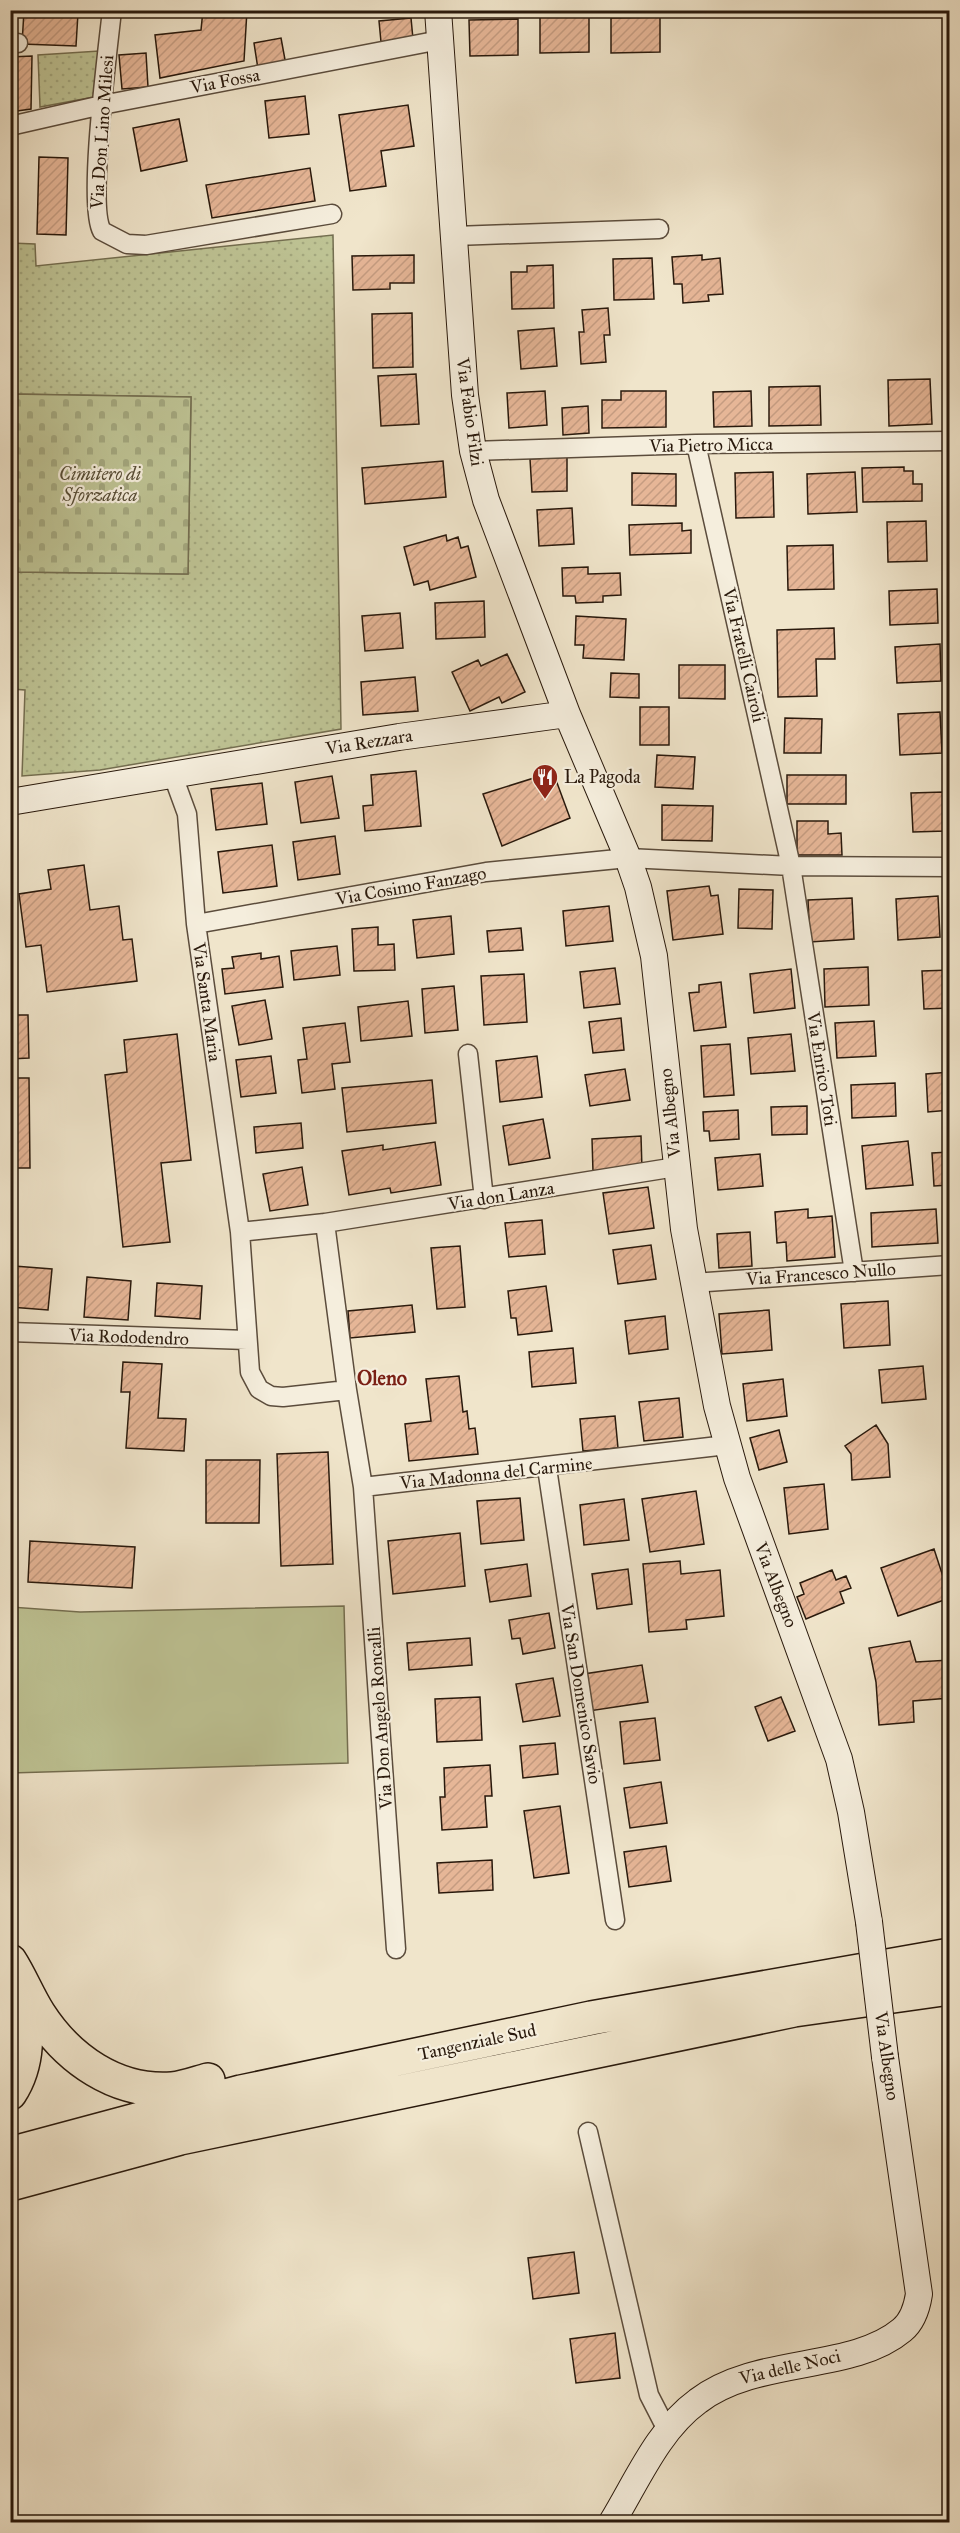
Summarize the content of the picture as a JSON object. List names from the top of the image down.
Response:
{
  "streets": {
    "highway": ["Tangenziale Sud"],
    "street": [
      "Via Fossa",
      "Via Don Lino Milesi",
      "Via Fabio Filzi",
      "Via Pietro Micca",
      "Via Fratelli Cairoli",
      "Via Rezzara",
      "Via Cosimo Fanzago",
      "Via Santa Maria",
      "Via Enrico Toti",
      "Via Albegno",
      "Via don Lanza",
      "Via Francesco Nullo",
      "Via Rododendro",
      "Via Madonna del Carmine",
      "Via San Domenico Savio",
      "Via Don Angelo Roncalli",
      "Via delle Noci"
    ]
  },
  "crossings": [
    ["Via Fossa", "Via Don Lino Milesi"],
    ["Via Fossa", "Via Fabio Filzi"],
    ["Via Fabio Filzi", "Via Pietro Micca"],
    ["Via Fabio Filzi", "Via Rezzara"],
    ["Via Fabio Filzi", "Via Cosimo Fanzago"],
    ["Via Fabio Filzi", "Via Albegno"],
    ["Via Pietro Micca", "Via Fratelli Cairoli"],
    ["Via Fratelli Cairoli", "Via Cosimo Fanzago"],
    ["Via Fratelli Cairoli", "Via Enrico Toti"],
    ["Via Rezzara", "Via Santa Maria"],
    ["Via Cosimo Fanzago", "Via Santa Maria"],
    ["Via Cosimo Fanzago", "Via Enrico Toti"],
    ["Via Cosimo Fanzago", "Via Albegno"],
    ["Via Santa Maria", "Via don Lanza"],
    ["Via Santa Maria", "Via Rododendro"],
    ["Via Enrico Toti", "Via Francesco Nullo"],
    ["Via Albegno", "Via don Lanza"],
    ["Via Albegno", "Via Francesco Nullo"],
    ["Via Albegno", "Via Madonna del Carmine"],
    ["Via Albegno", "Via delle Noci"],
    ["Via Madonna del Carmine", "Via San Domenico Savio"],
    ["Via Madonna del Carmine", "Via Don Angelo Roncalli"]
  ],
  "districts": ["Oleno"],
  "parks": ["Cimitero di Sforzatica"],
  "places": {
    "restaurant": ["La Pagoda"]
  }
}
